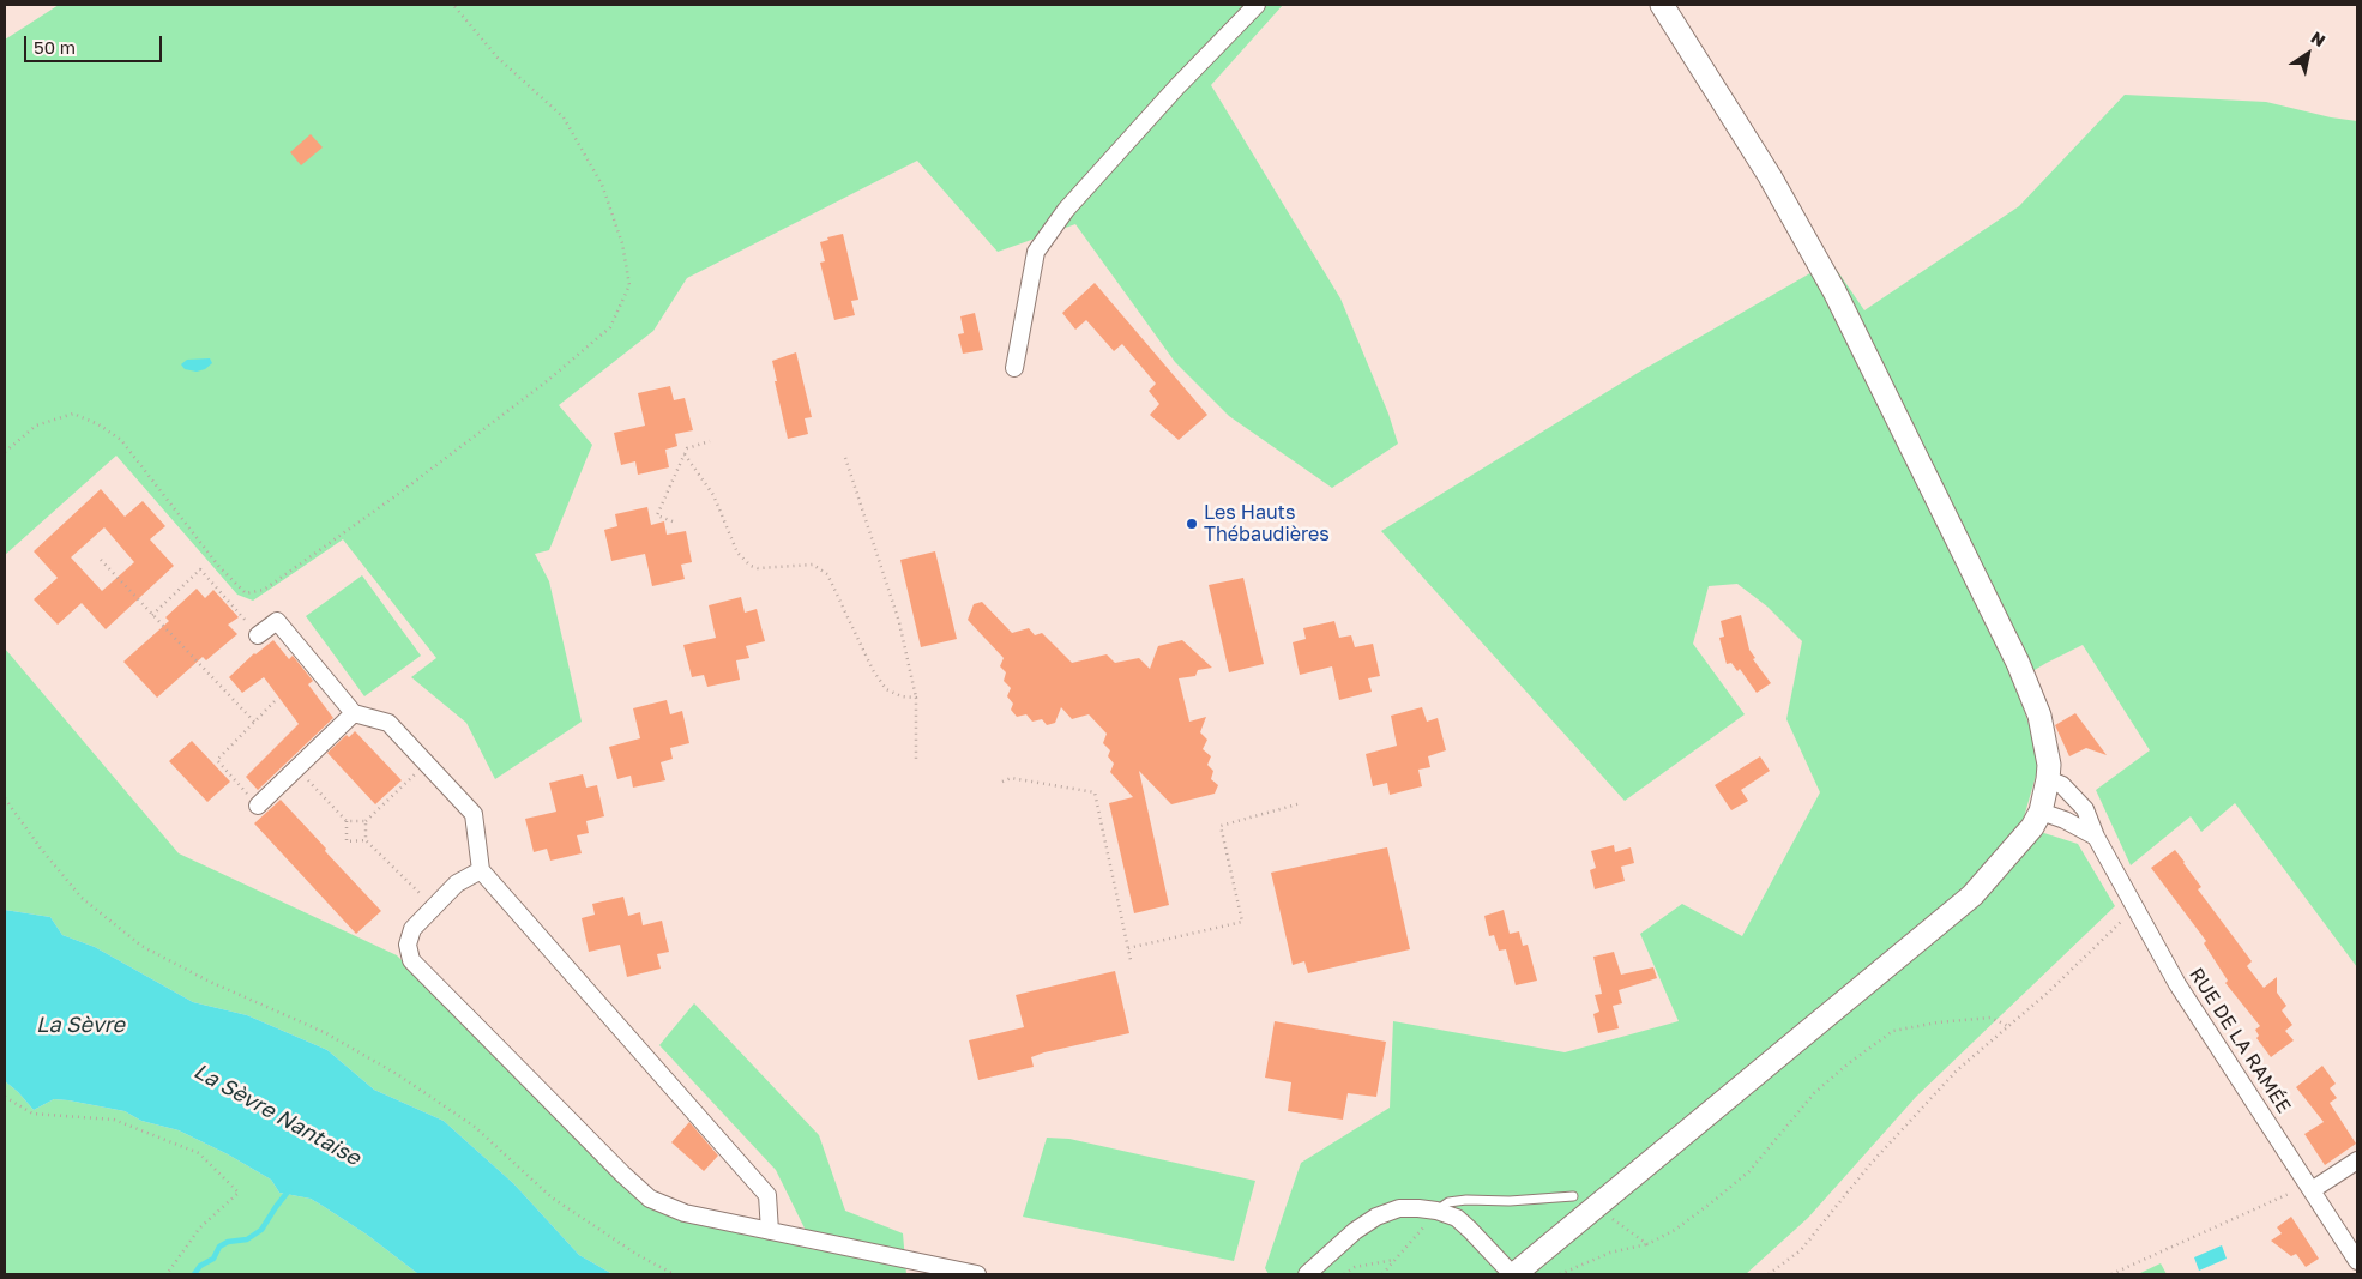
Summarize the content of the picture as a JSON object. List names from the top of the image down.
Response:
{
  "streets": {
    "street": ["RUE DE LA RAMÉE"]
  },
  "water": ["La Sèvre", "La Sèvre Nantaise"],
  "places": ["Les Hauts Thébaudières"],
  "scale_bar": "50 m",
  "north": "top right"
}
